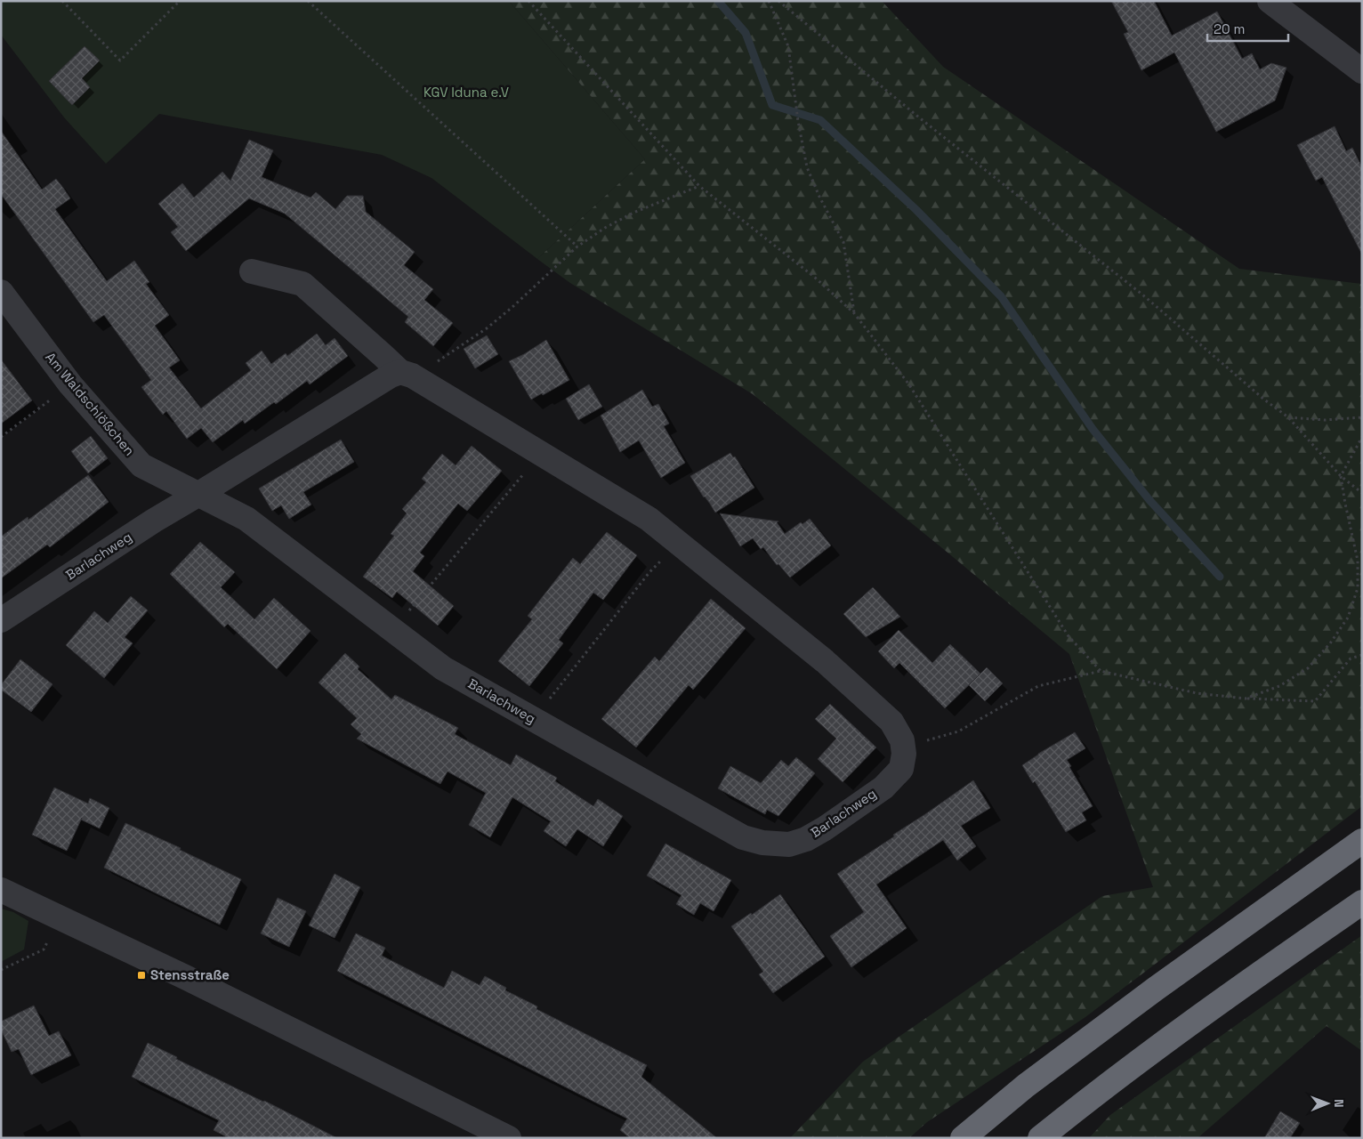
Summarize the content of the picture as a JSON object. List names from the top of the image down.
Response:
{
  "streets": {
    "street": ["Am Waldschlößchen", "Barlachweg"]
  },
  "crossings": [
    ["Am Waldschlößchen", "Barlachweg"]
  ],
  "parks": ["KGV Iduna e.V"],
  "places": {
    "transit": ["Stensstraße"]
  },
  "scale_bar": "20 m",
  "north": "right"
}
